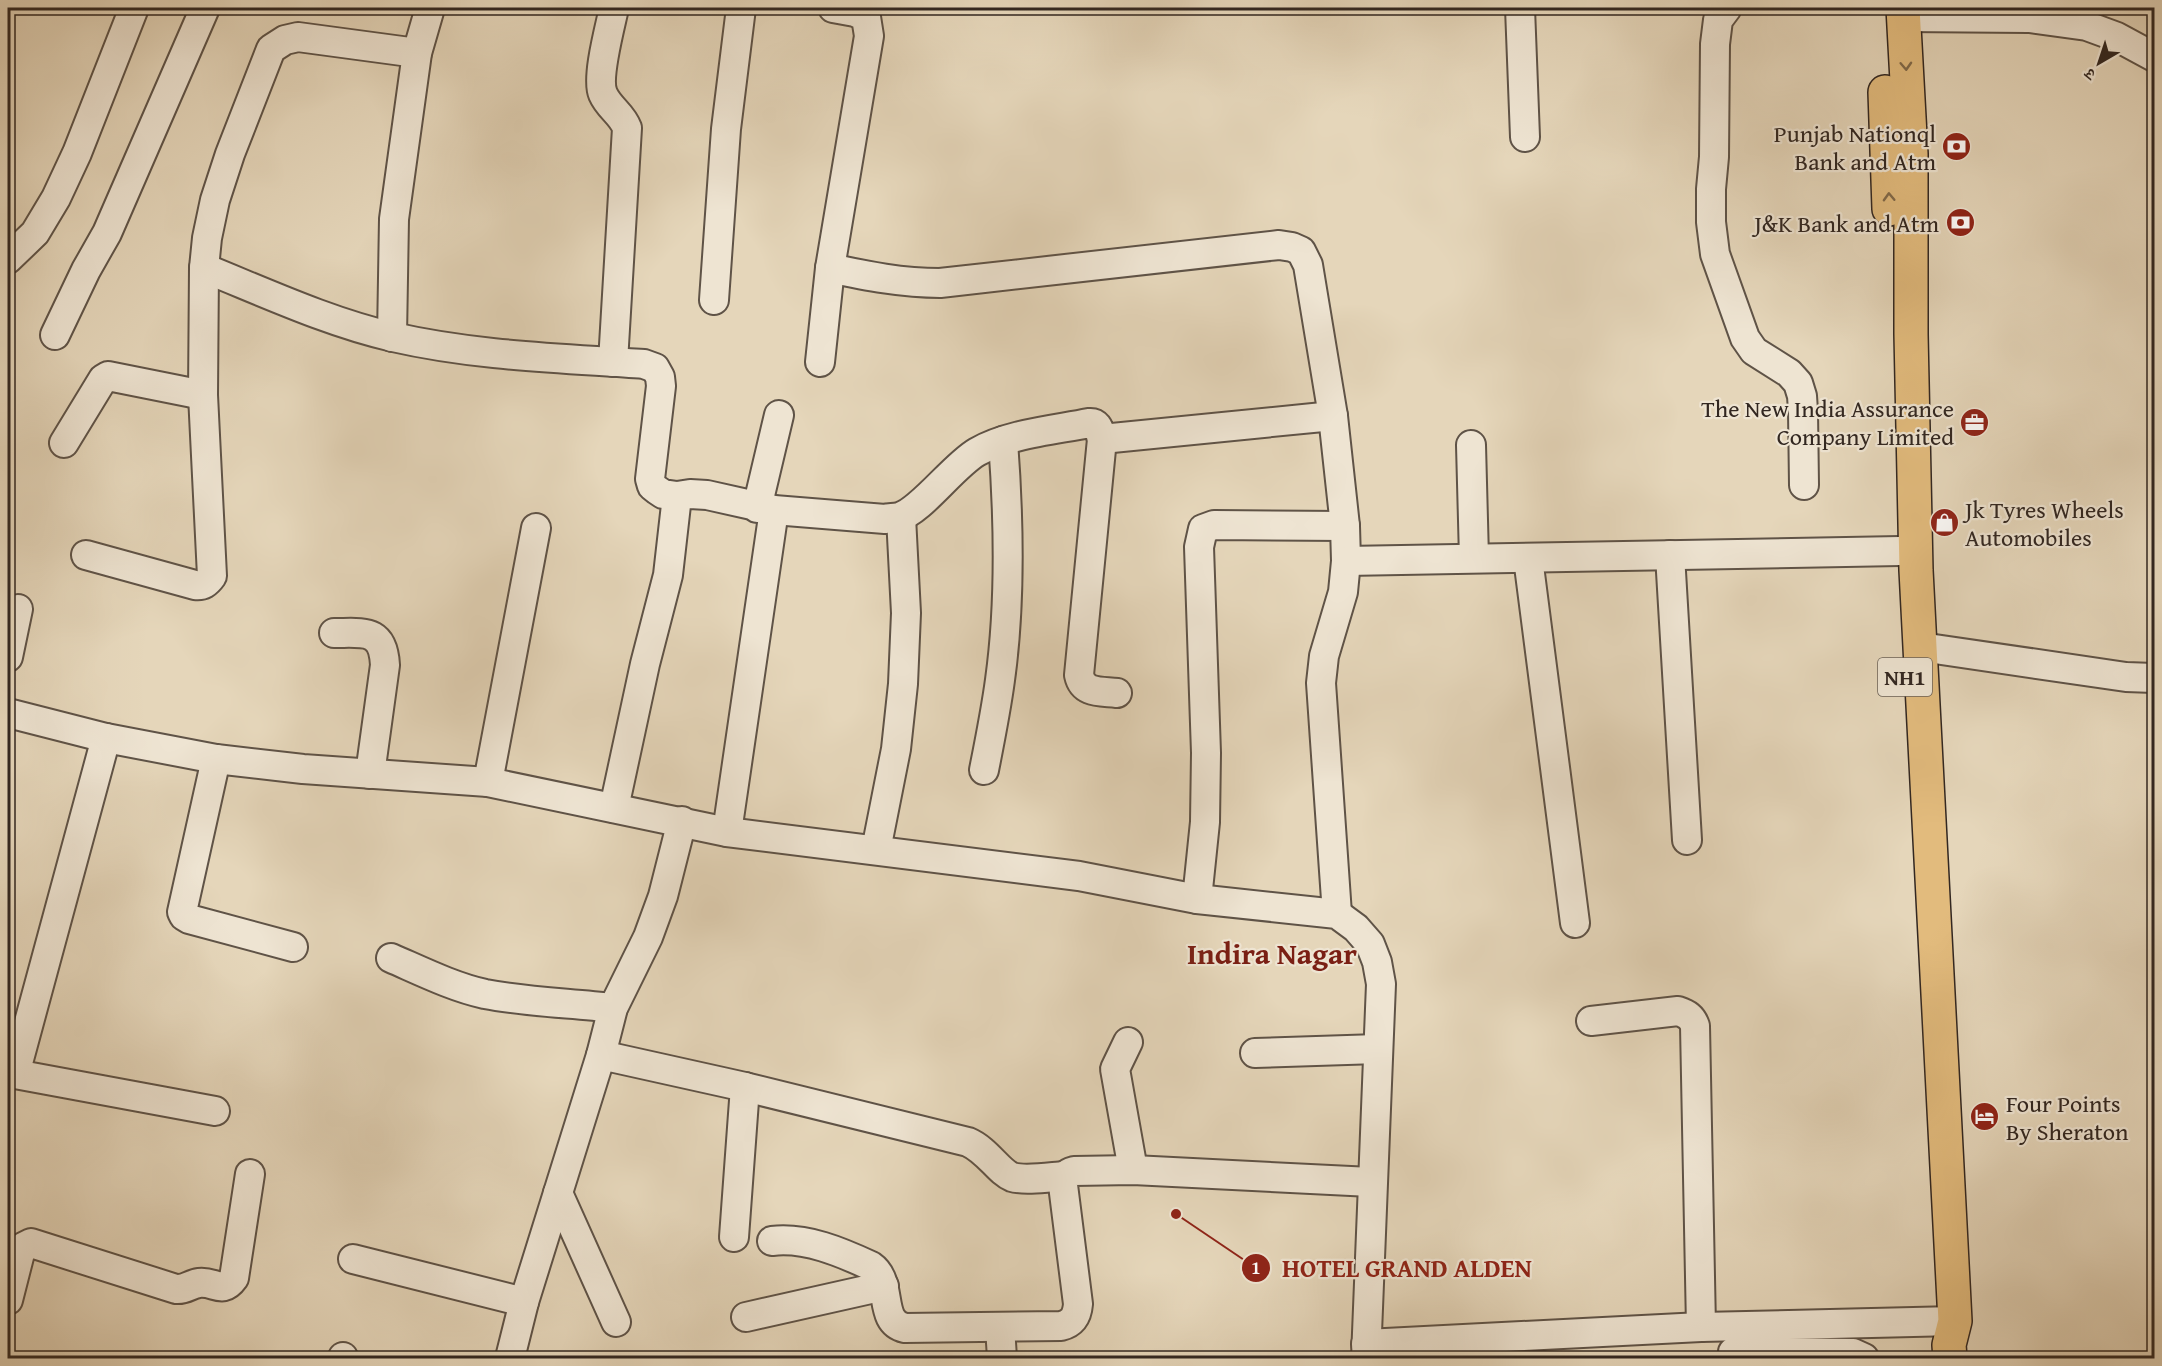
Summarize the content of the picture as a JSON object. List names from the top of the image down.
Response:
{
  "streets": {
    "highway": ["NH1"]
  },
  "districts": ["Indira Nagar"],
  "places": {
    "bank": ["Punjab Nationql Bank and Atm", "J&K Bank and Atm"],
    "office": ["The New India Assurance Company Limited"],
    "shop": ["Jk Tyres Wheels Automobiles"],
    "hotel": ["Four Points By Sheraton"],
    "other": ["HOTEL GRAND ALDEN"]
  },
  "north": "bottom left"
}
